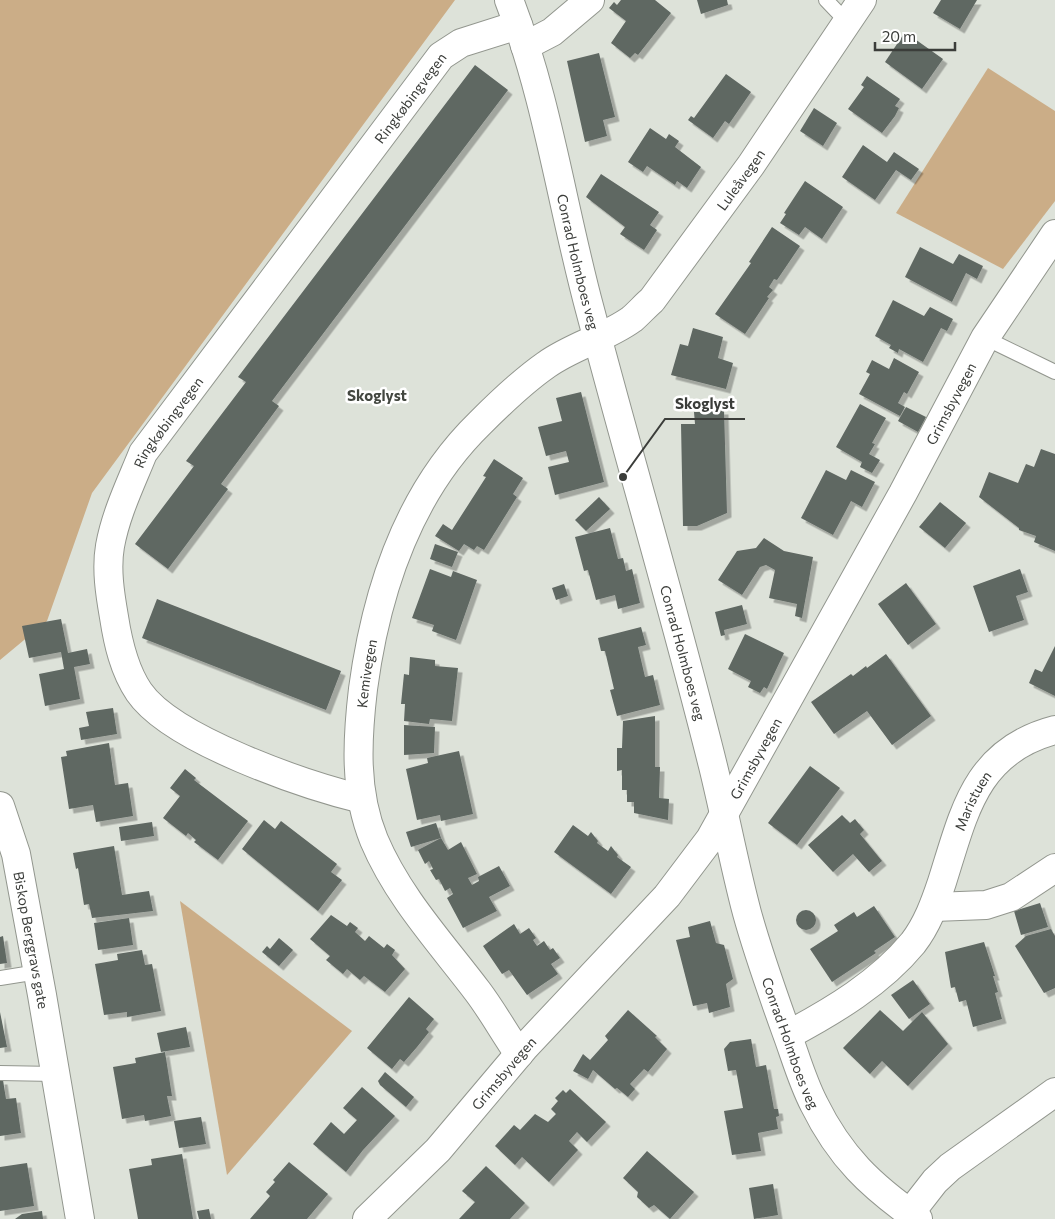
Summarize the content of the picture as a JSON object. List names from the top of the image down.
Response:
{
  "streets": {
    "street": [
      "Ringkøbingvegen",
      "Luleåvegen",
      "Conrad Holmboes veg",
      "Grimsbyvegen",
      "Kemivegen",
      "Maristuen",
      "Biskop Berggravs gate"
    ]
  },
  "crossings": [
    ["Ringkøbingvegen", "Conrad Holmboes veg"],
    ["Ringkøbingvegen", "Kemivegen"],
    ["Luleåvegen", "Conrad Holmboes veg"],
    ["Luleåvegen", "Kemivegen"],
    ["Conrad Holmboes veg", "Grimsbyvegen"],
    ["Conrad Holmboes veg", "Kemivegen"],
    ["Conrad Holmboes veg", "Maristuen"],
    ["Grimsbyvegen", "Kemivegen"]
  ],
  "districts": ["Skoglyst"],
  "places": ["Skoglyst"],
  "scale_bar": "20 m"
}
